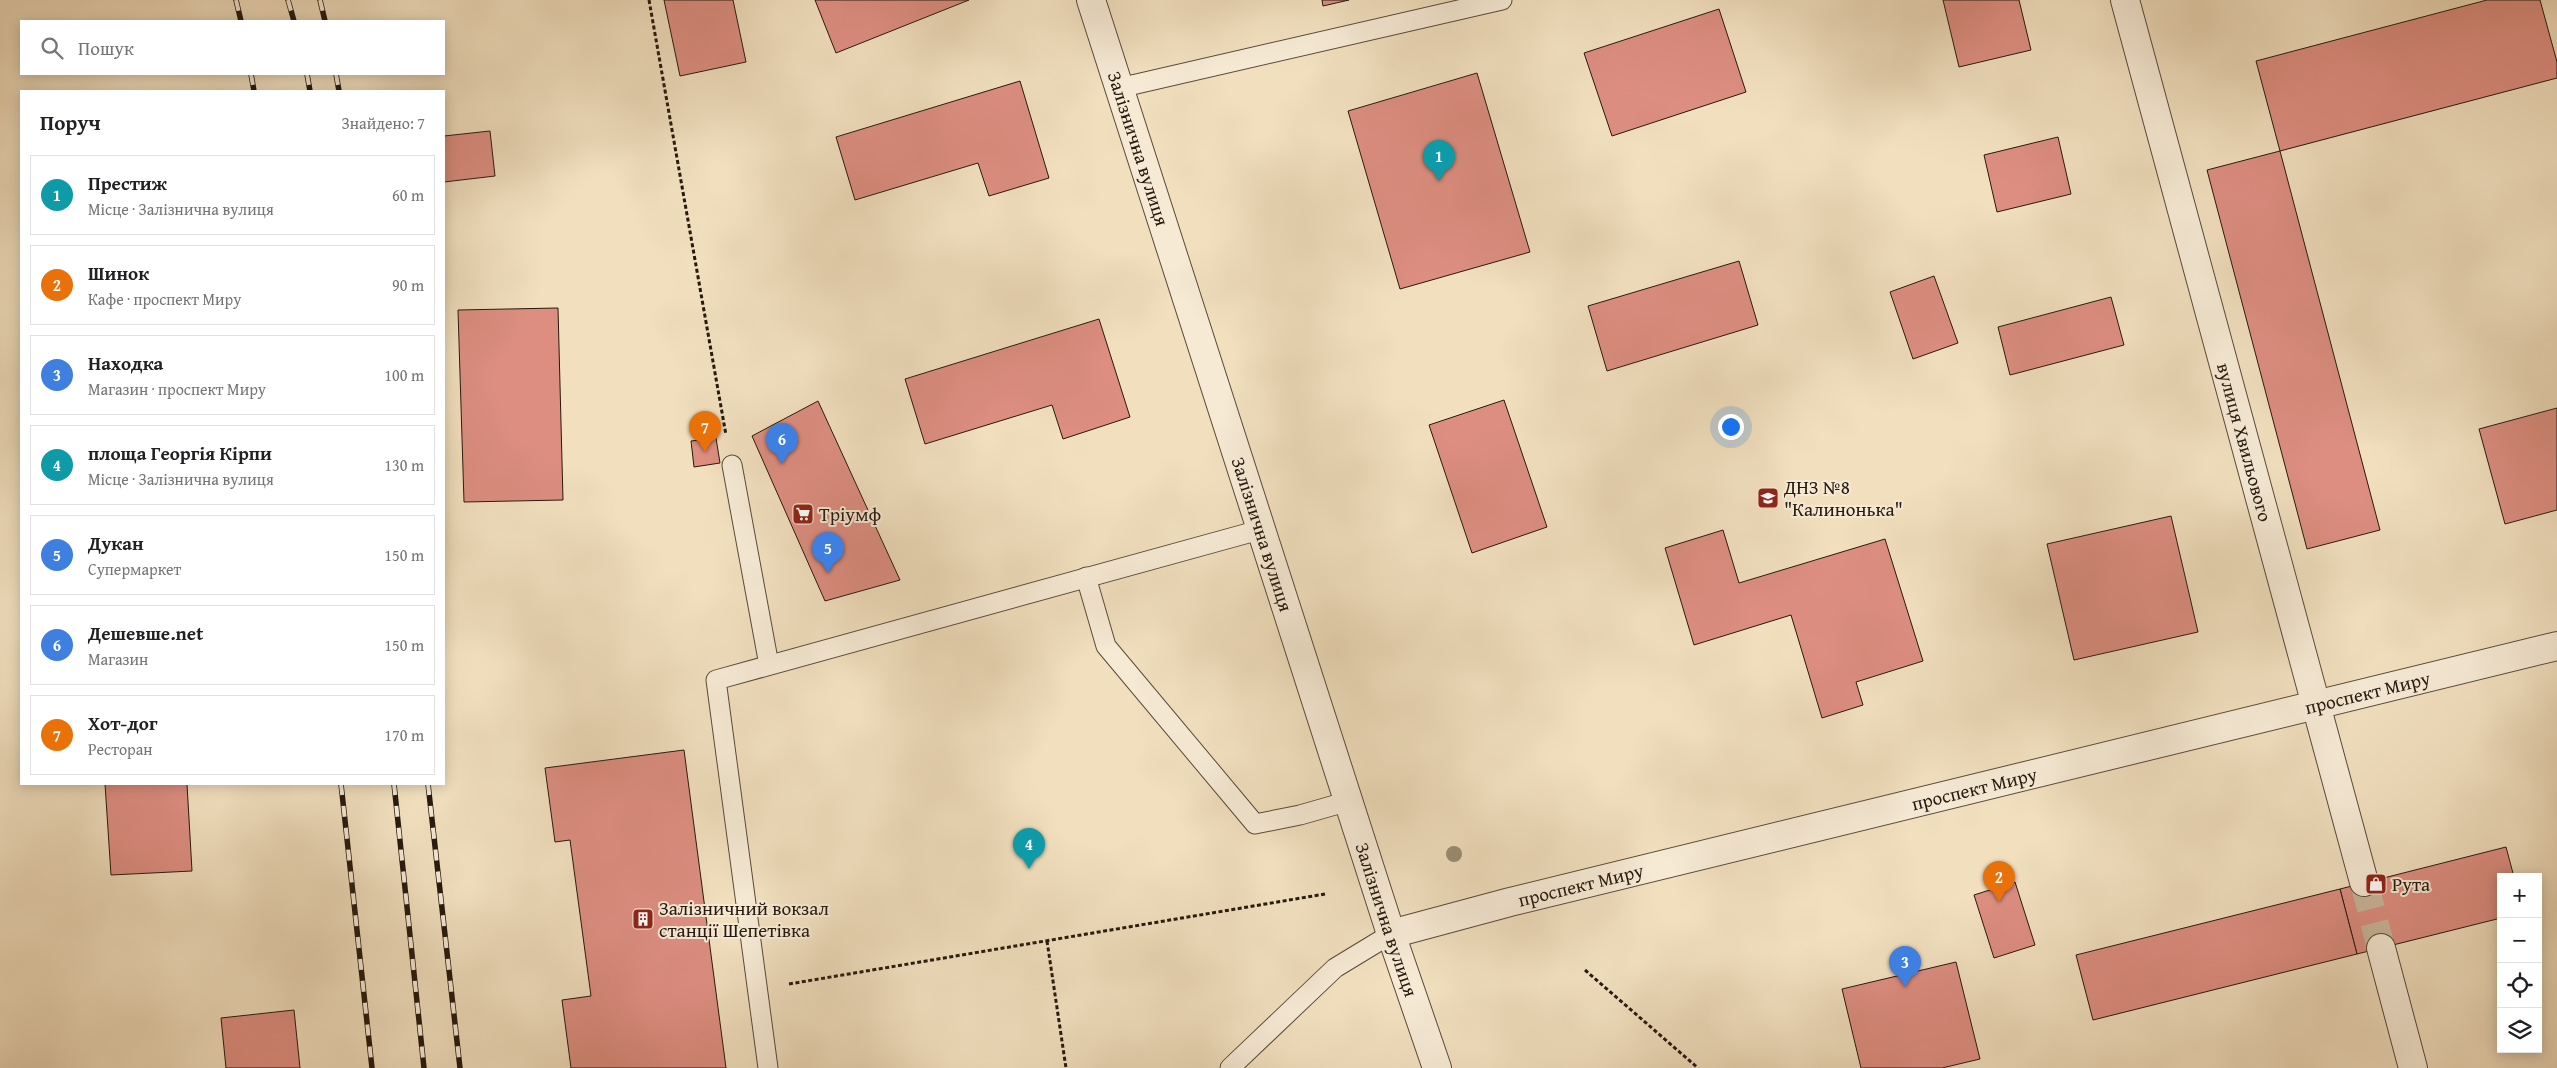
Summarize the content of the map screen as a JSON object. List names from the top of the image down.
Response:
{
  "streets": {
    "street": ["Залізнична вулиця", "вулиця Хвильового", "проспект Миру"]
  },
  "crossings": [
    ["Залізнична вулиця", "проспект Миру"],
    ["вулиця Хвильового", "проспект Миру"]
  ],
  "places": {
    "school or university": ["ДНЗ №8 \"Калинонька\""],
    "supermarket": ["Тріумф"],
    "shop": ["Рута"],
    "building": ["Залізничний вокзал станції Шепетівка"]
  },
  "page": {
    "search": "Пошук",
    "heading": ["Поруч", "Знайдено: 7"],
    "pins": [
      "1",
      "7",
      "6",
      "5",
      "4",
      "2",
      "3"
    ],
    "list": [
      {
        "mark": "1",
        "name": "Престиж",
        "note": "Місце · Залізнична вулиця",
        "value": "60 m"
      },
      {
        "mark": "2",
        "name": "Шинок",
        "note": "Кафе · проспект Миру",
        "value": "90 m"
      },
      {
        "mark": "3",
        "name": "Находка",
        "note": "Магазин · проспект Миру",
        "value": "100 m"
      },
      {
        "mark": "4",
        "name": "площа Георгія Кірпи",
        "note": "Місце · Залізнична вулиця",
        "value": "130 m"
      },
      {
        "mark": "5",
        "name": "Дукан",
        "note": "Супермаркет",
        "value": "150 m"
      },
      {
        "mark": "6",
        "name": "Дешевше.net",
        "note": "Магазин",
        "value": "150 m"
      },
      {
        "mark": "7",
        "name": "Хот-дог",
        "note": "Ресторан",
        "value": "170 m"
      }
    ],
    "map_buttons": ["+", "−"]
  }
}
